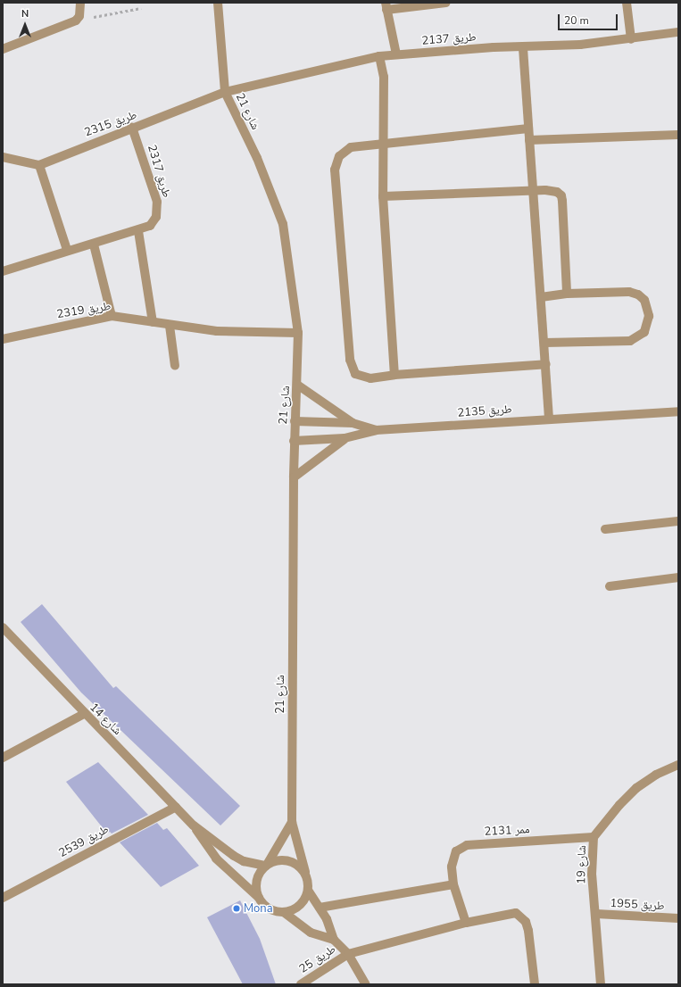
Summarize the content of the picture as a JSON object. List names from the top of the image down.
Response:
{
  "streets": {
    "street": [
      "طريق 2137",
      "شارع 21",
      "طريق 2315",
      "طريق 2317",
      "طريق 2319",
      "طريق 2135",
      "شارع 14",
      "ممر 2131",
      "طريق 2539",
      "شارع 19",
      "طريق 1955",
      "طريق 25"
    ]
  },
  "crossings": [
    ["طريق 2137", "شارع 21"],
    ["طريق 2137", "طريق 2315"],
    ["شارع 21", "طريق 2315"],
    ["شارع 21", "طريق 2319"],
    ["شارع 21", "طريق 2135"],
    ["شارع 21", "شارع 14"],
    ["طريق 2315", "طريق 2317"],
    ["شارع 14", "طريق 2539"],
    ["ممر 2131", "شارع 19"],
    ["شارع 19", "طريق 1955"]
  ],
  "places": ["Mona"],
  "scale_bar": "20 m",
  "north": "top"
}
